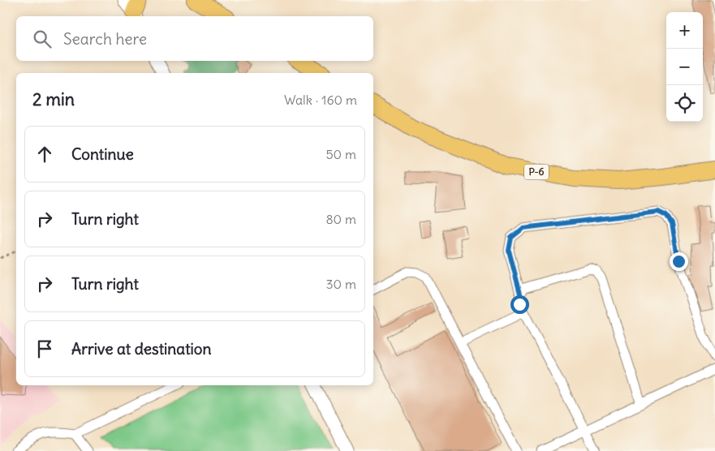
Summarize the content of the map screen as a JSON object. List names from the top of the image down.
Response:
{
  "streets": {
    "highway": ["P-6"]
  },
  "page": {
    "map_buttons": ["+", "−"],
    "search": "Search here",
    "heading": ["2 min", "Walk · 160 m"],
    "list": [
      ["Continue", "50 m"],
      ["Turn right", "80 m"],
      ["Turn right", "30 m"],
      "Arrive at destination"
    ]
  }
}
